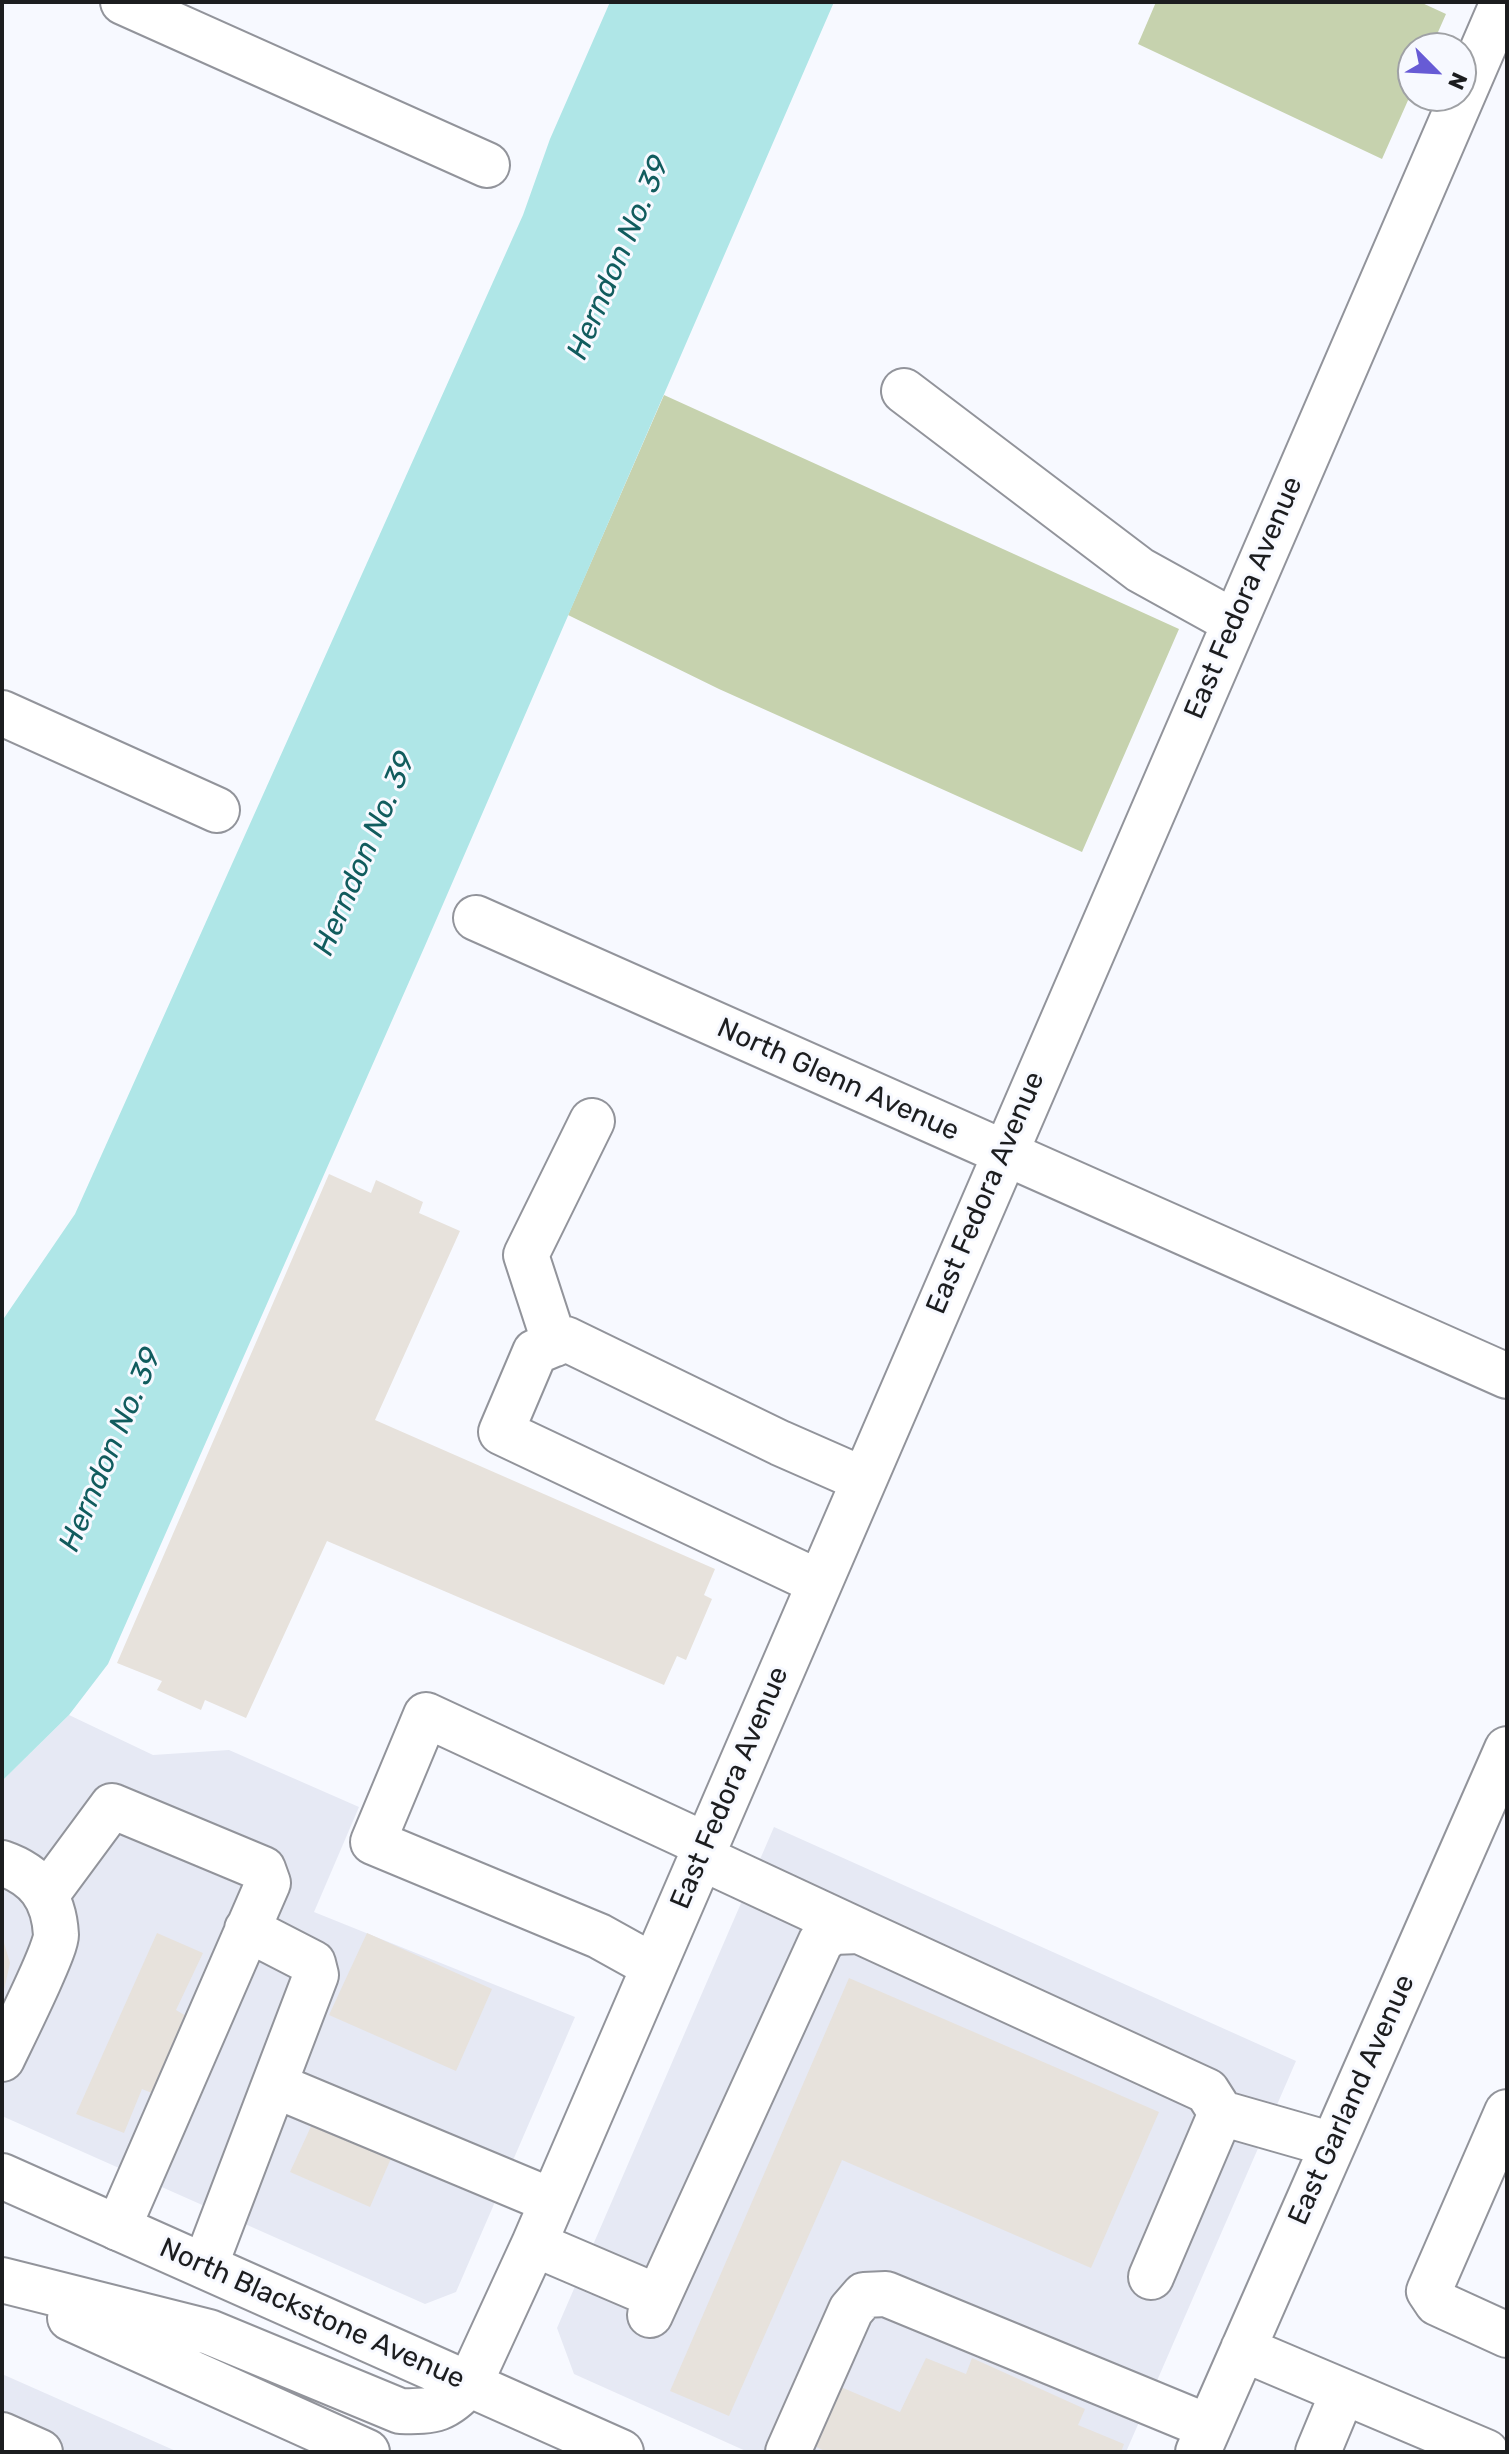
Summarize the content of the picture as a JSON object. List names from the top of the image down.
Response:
{
  "streets": {
    "street": [
      "East Fedora Avenue",
      "North Glenn Avenue",
      "East Garland Avenue",
      "North Blackstone Avenue"
    ]
  },
  "crossings": [
    ["East Fedora Avenue", "North Glenn Avenue"],
    ["East Fedora Avenue", "North Blackstone Avenue"]
  ],
  "water": ["Herndon No. 39"],
  "north": "bottom right"
}
